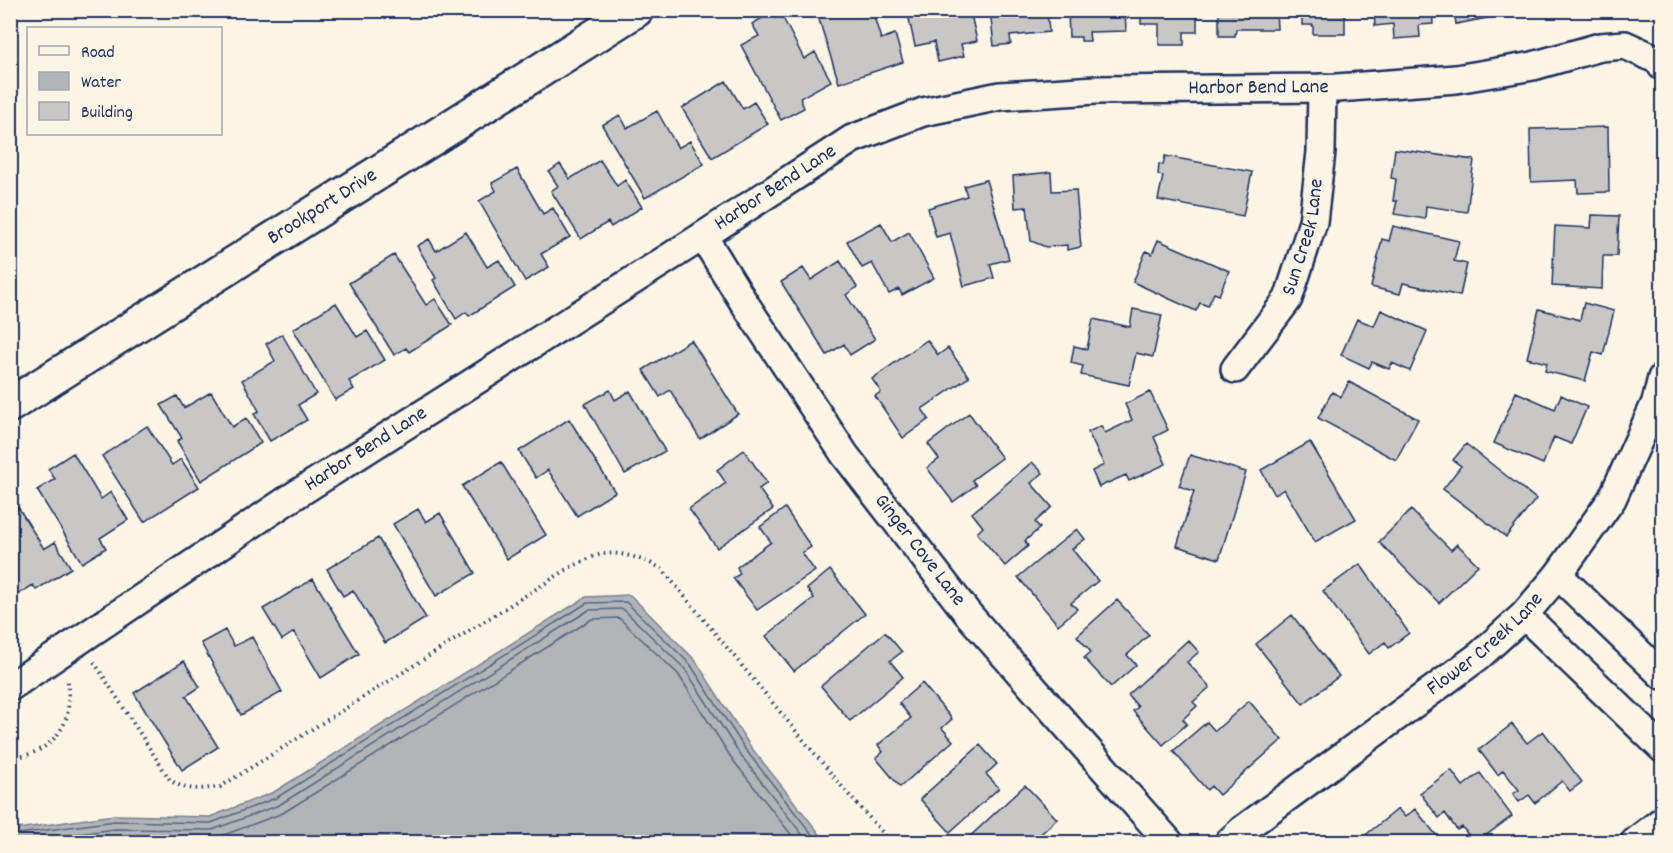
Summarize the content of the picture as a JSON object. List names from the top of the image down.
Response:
{
  "streets": {
    "street": [
      "Harbor Bend Lane",
      "Brookport Drive",
      "Sun Creek Lane",
      "Ginger Cove Lane",
      "Flower Creek Lane"
    ]
  },
  "crossings": [
    ["Harbor Bend Lane", "Sun Creek Lane"],
    ["Harbor Bend Lane", "Ginger Cove Lane"]
  ],
  "legend": ["Road", "Water", "Building"]
}
